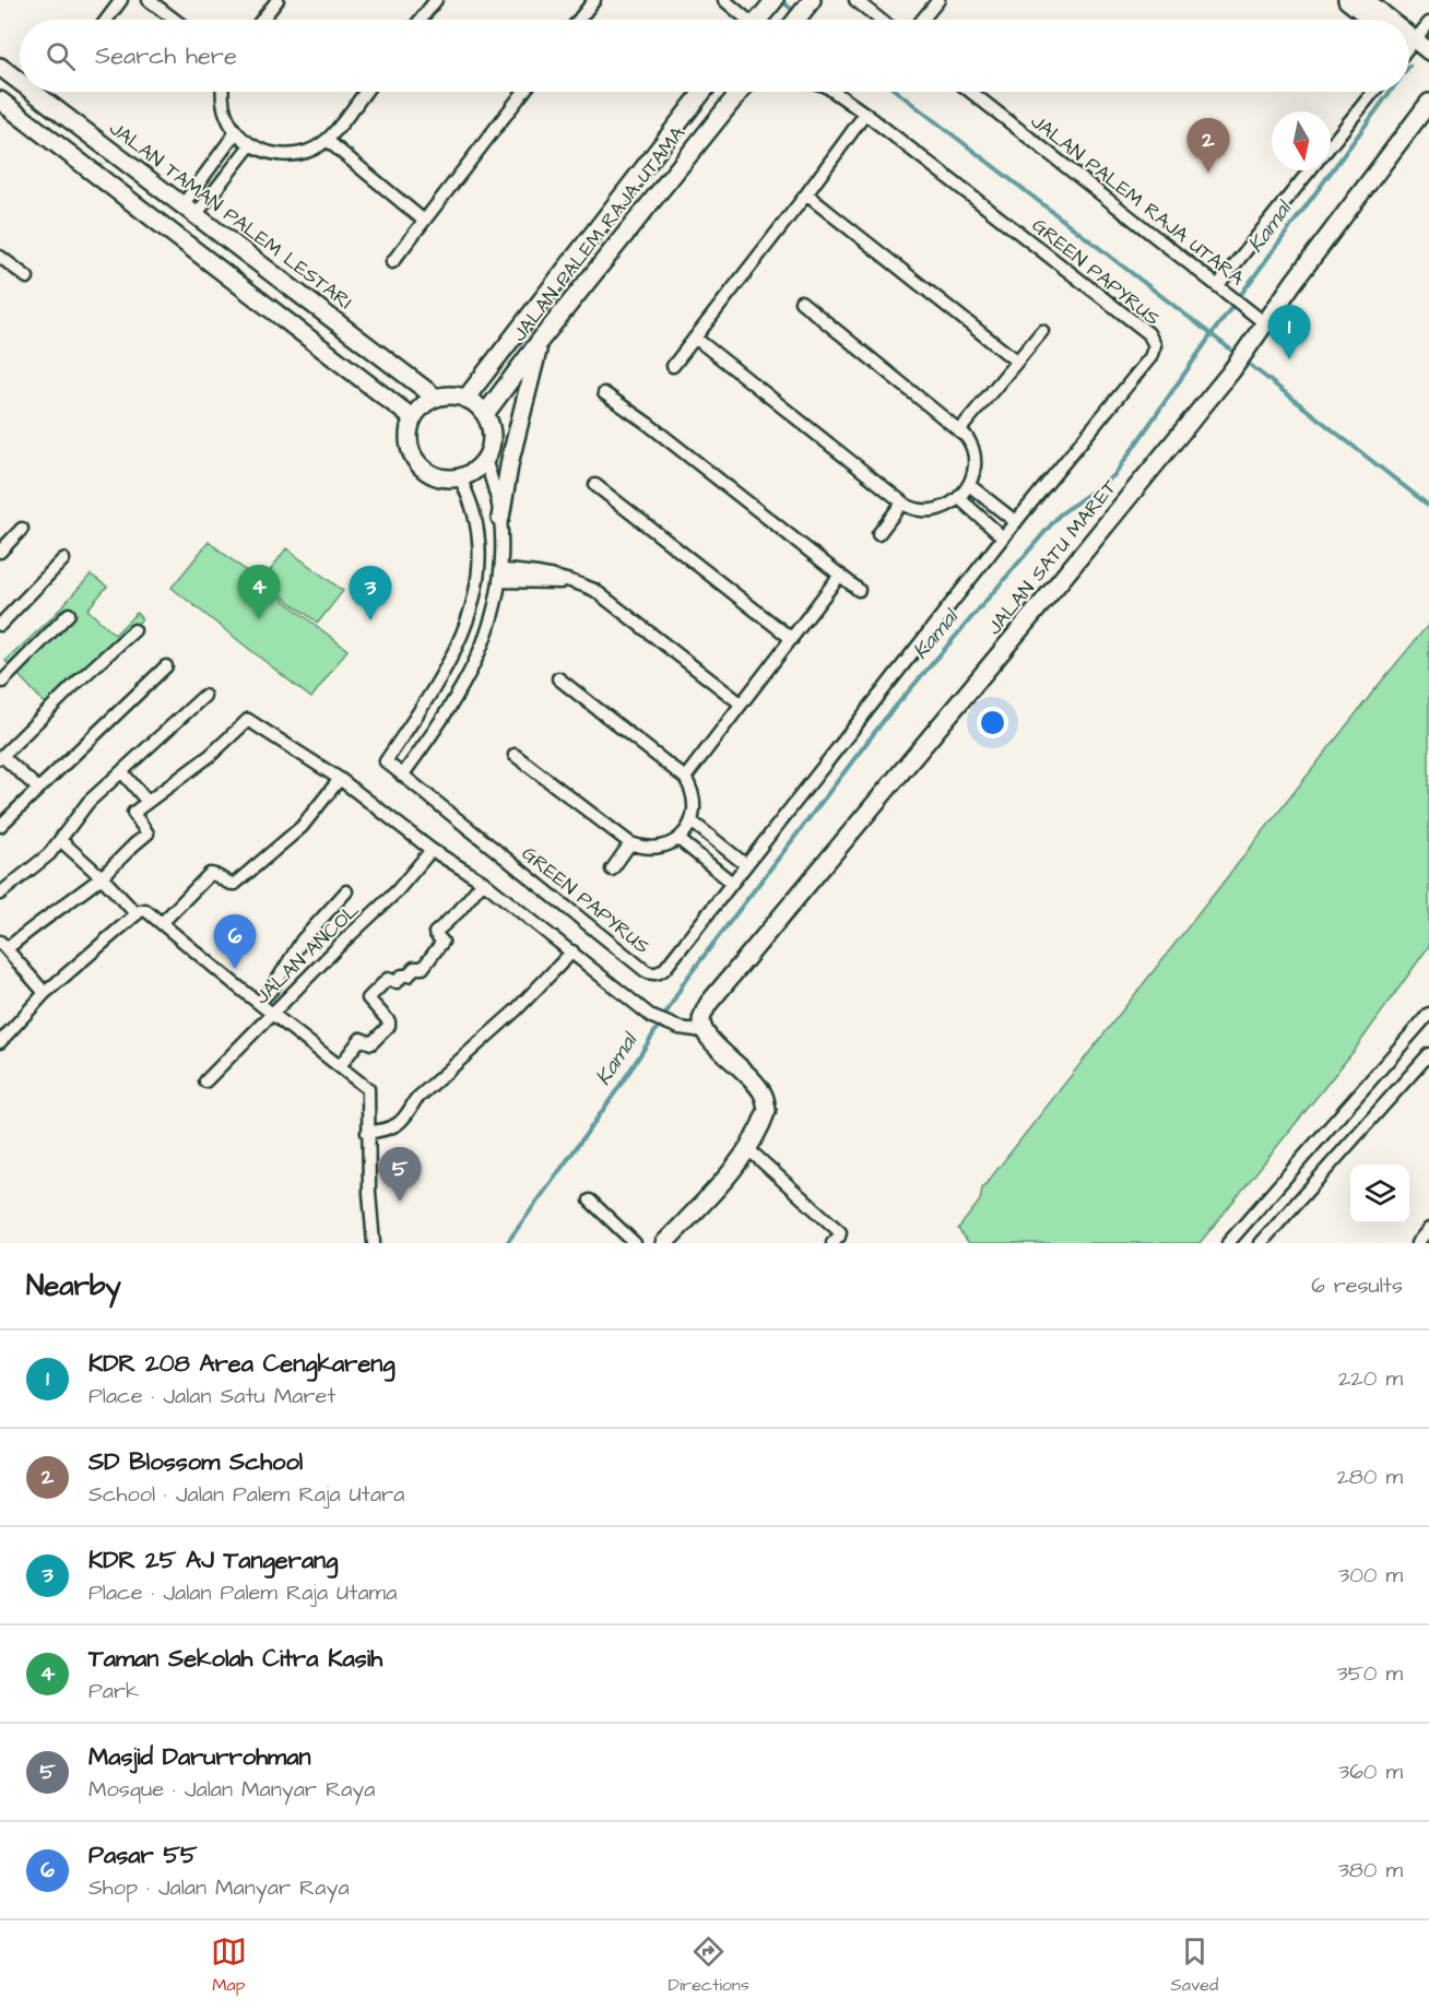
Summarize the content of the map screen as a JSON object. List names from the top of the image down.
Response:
{
  "streets": {
    "street": [
      "JALAN PALEM RAJA UTARA",
      "JALAN TAMAN PALEM LESTARI",
      "JALAN PALEM RAJA UTAMA",
      "GREEN PAPYRUS",
      "JALAN SATU MARET",
      "JALAN ANCOL"
    ]
  },
  "crossings": [
    ["JALAN PALEM RAJA UTARA", "JALAN SATU MARET"],
    ["JALAN TAMAN PALEM LESTARI", "JALAN PALEM RAJA UTAMA"]
  ],
  "water": ["Kamal"],
  "north": "bottom",
  "page": {
    "search": "Search here",
    "pins": [
      "2",
      "1",
      "4",
      "3",
      "6",
      "5"
    ],
    "heading": ["Nearby", "6 results"],
    "list": [
      {
        "mark": "1",
        "name": "KDR 208 Area Cengkareng",
        "note": "Place · Jalan Satu Maret",
        "value": "220 m"
      },
      {
        "mark": "2",
        "name": "SD Blossom School",
        "note": "School · Jalan Palem Raja Utara",
        "value": "280 m"
      },
      {
        "mark": "3",
        "name": "KDR 25 AJ Tangerang",
        "note": "Place · Jalan Palem Raja Utama",
        "value": "300 m"
      },
      {
        "mark": "4",
        "name": "Taman Sekolah Citra Kasih",
        "note": "Park",
        "value": "350 m"
      },
      {
        "mark": "5",
        "name": "Masjid Darurrohman",
        "note": "Mosque · Jalan Manyar Raya",
        "value": "360 m"
      },
      {
        "mark": "6",
        "name": "Pasar 55",
        "note": "Shop · Jalan Manyar Raya",
        "value": "380 m"
      }
    ],
    "nav": ["Map", "Directions", "Saved"]
  }
}
